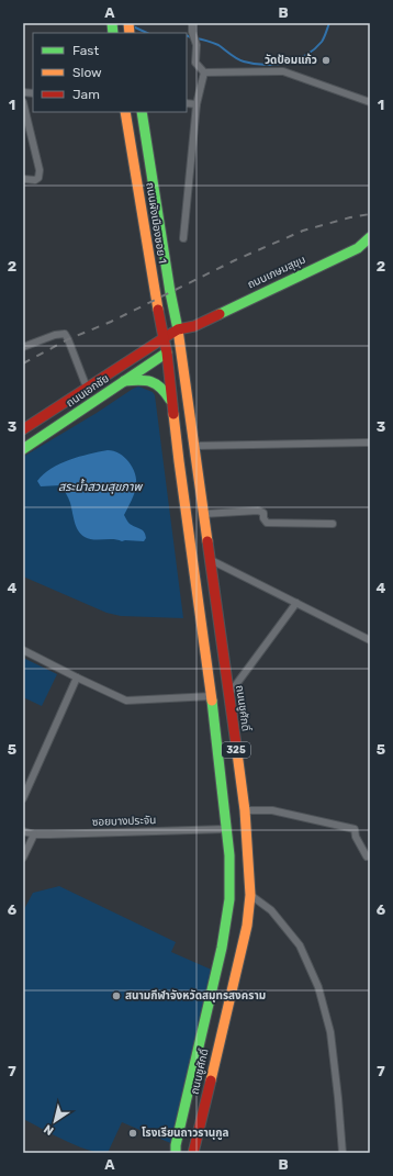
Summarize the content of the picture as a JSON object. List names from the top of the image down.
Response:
{
  "streets": {
    "main road": [
      "ถนนผังเมืองซอย 1",
      "ถนนเกษมสุขุม",
      "ถนนเอกชัย",
      "ถนนชูศักดิ์",
      "325"
    ],
    "street": ["ซอยบางประจัน"]
  },
  "crossings": [
    ["ถนนผังเมืองซอย 1", "ถนนเกษมสุขุม"],
    ["ถนนผังเมืองซอย 1", "ถนนเอกชัย"],
    ["ถนนผังเมืองซอย 1", "ถนนชูศักดิ์"],
    ["ถนนเกษมสุขุม", "ถนนเอกชัย"],
    ["ถนนเกษมสุขุม", "ถนนชูศักดิ์"],
    ["ถนนเอกชัย", "ถนนชูศักดิ์"],
    ["ถนนชูศักดิ์", "ซอยบางประจัน"]
  ],
  "water": ["สระน้ำสวนสุขภาพ"],
  "places": ["วัดป้อมแก้ว", "สนามกีฬาจังหวัดสมุทรสงคราม", "โรงเรียนถาวรานุกูล"],
  "legend": ["Fast", "Slow", "Jam"],
  "north": "bottom left",
  "grid": {
    "columns": ["A", "B"],
    "rows": [
      "1",
      "2",
      "3",
      "4",
      "5",
      "6",
      "7"
    ]
  }
}
